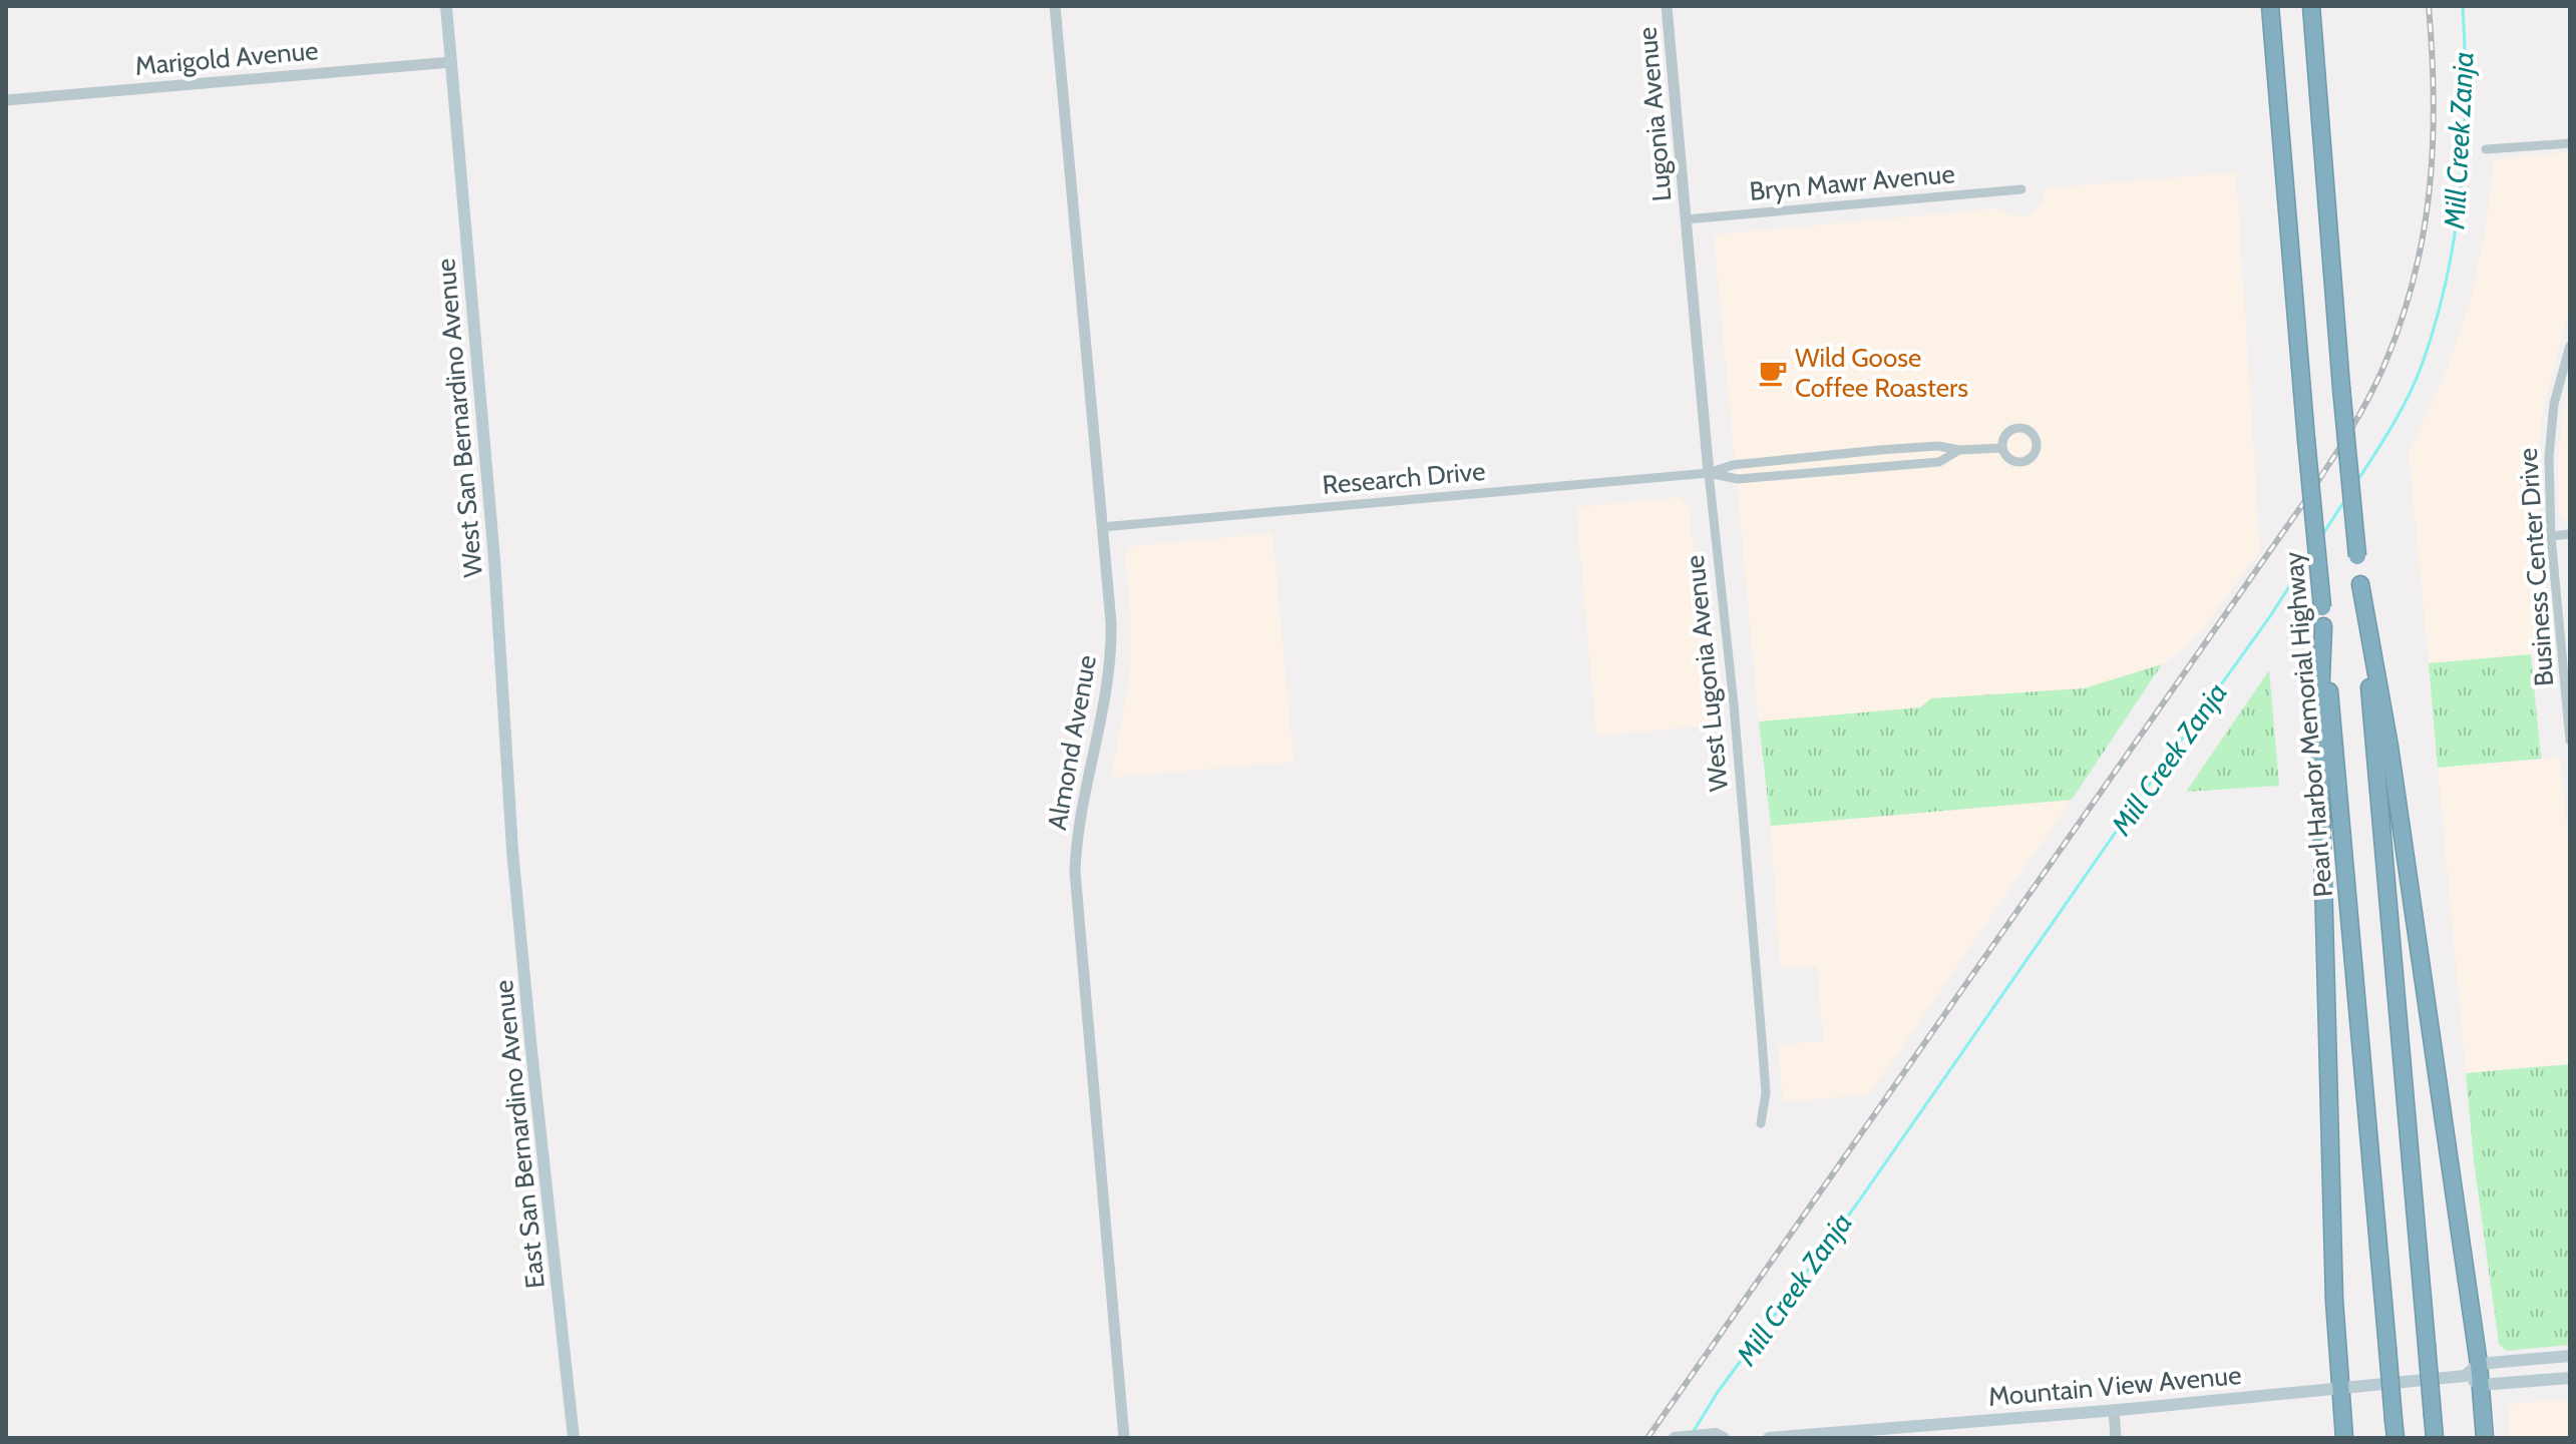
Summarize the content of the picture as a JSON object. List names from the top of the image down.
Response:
{
  "streets": {
    "highway": ["Pearl Harbor Memorial Highway"],
    "main road": ["West San Bernardino Avenue", "East San Bernardino Avenue", "Mountain View Avenue"],
    "street": [
      "Marigold Avenue",
      "Lugonia Avenue",
      "Bryn Mawr Avenue",
      "Research Drive",
      "Business Center Drive",
      "West Lugonia Avenue",
      "Almond Avenue"
    ]
  },
  "crossings": [
    ["Marigold Avenue", "West San Bernardino Avenue"],
    ["Lugonia Avenue", "Bryn Mawr Avenue"],
    ["Lugonia Avenue", "West Lugonia Avenue"],
    ["Bryn Mawr Avenue", "West Lugonia Avenue"],
    ["West San Bernardino Avenue", "East San Bernardino Avenue"],
    ["Research Drive", "West Lugonia Avenue"],
    ["Research Drive", "Almond Avenue"]
  ],
  "water": ["Mill Creek Zanja"],
  "places": {
    "cafe": ["Wild Goose Coffee Roasters"]
  }
}
